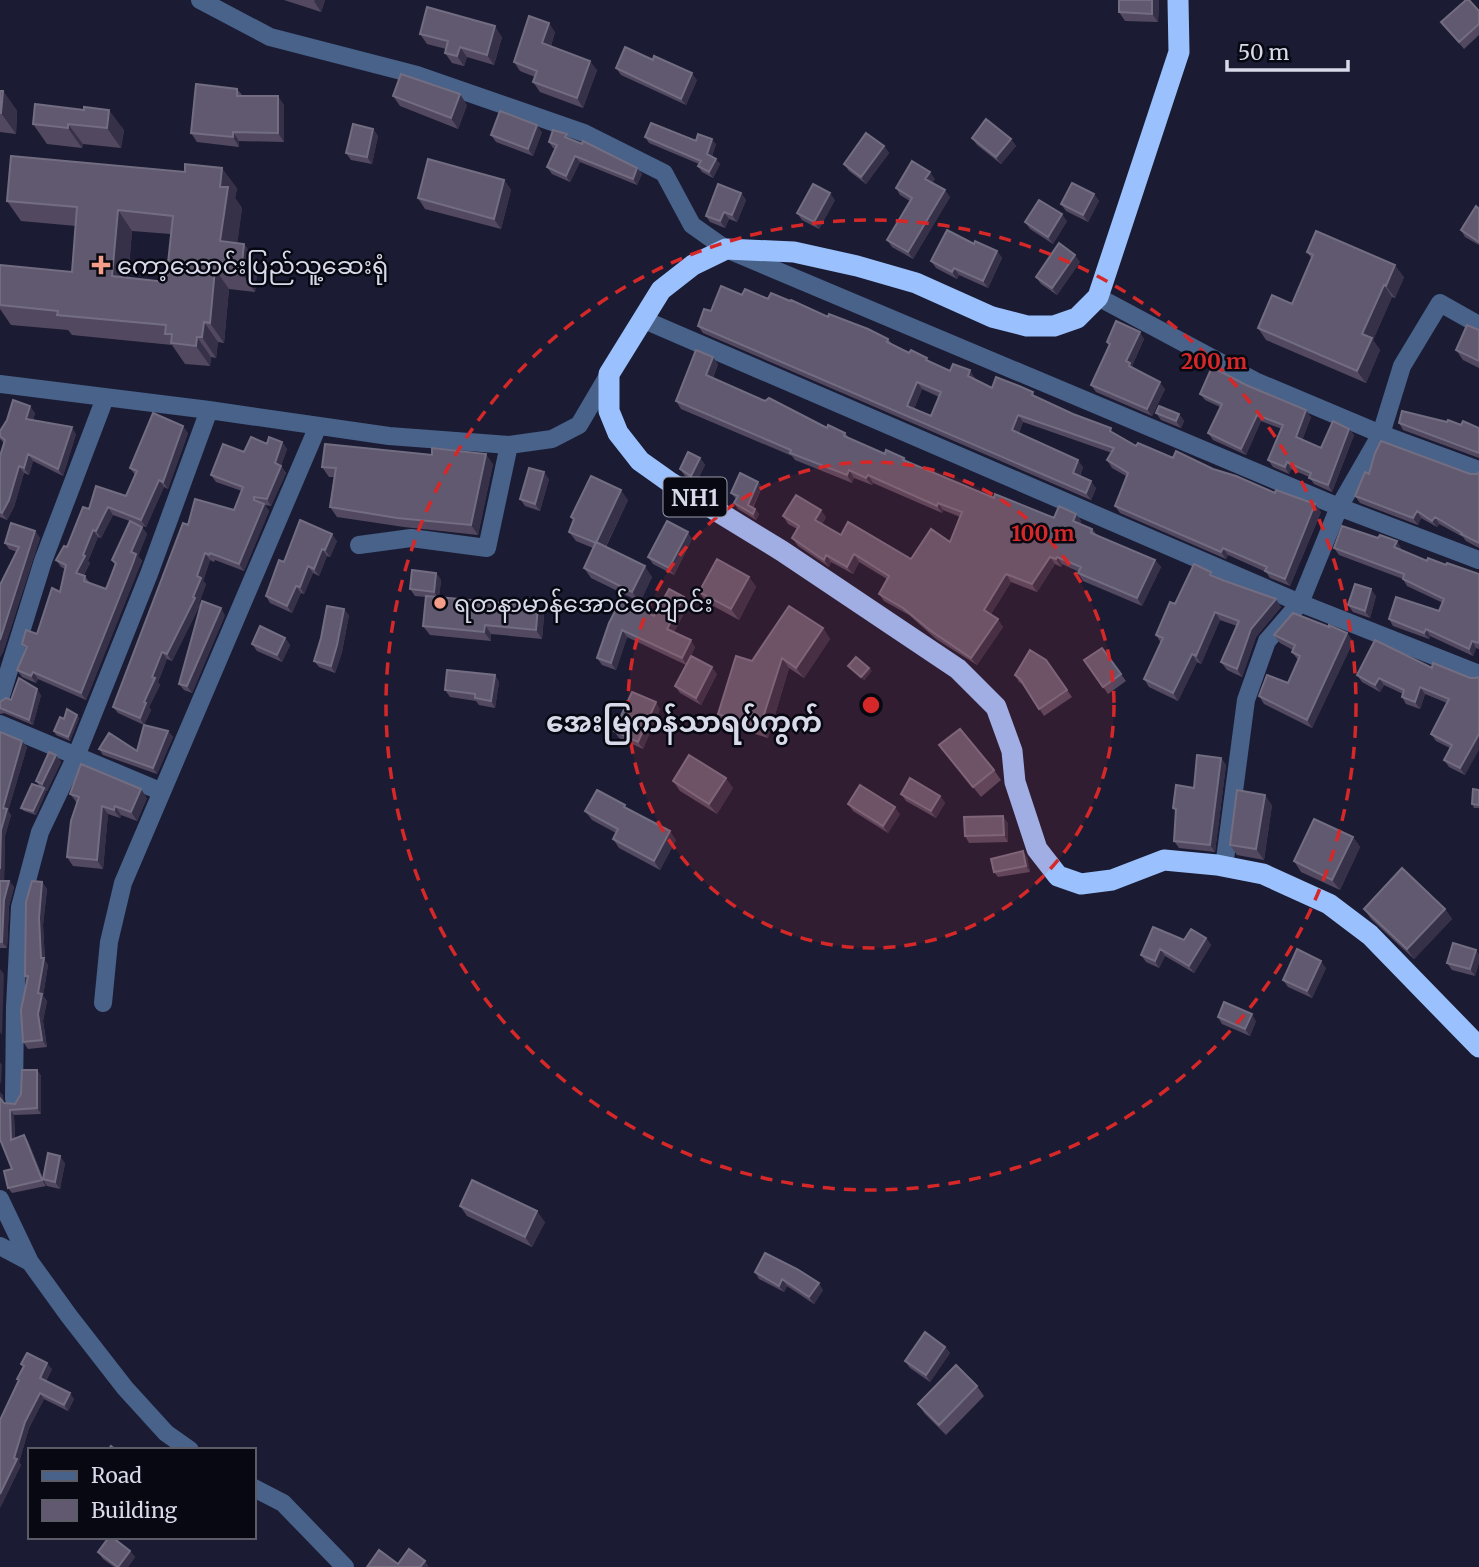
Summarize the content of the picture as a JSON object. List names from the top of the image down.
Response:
{
  "streets": {
    "highway": ["NH1"]
  },
  "districts": ["အေးမြကန်သာရပ်ကွက်"],
  "places": {
    "health": ["ကော့သောင်းပြည်သူ့ဆေးရုံ"],
    "other": ["ရတနာမာန်အောင်ကျောင်း"]
  },
  "legend": ["Road", "Building"],
  "scale_bar": "50 m",
  "rings": ["200 m", "100 m"]
}
